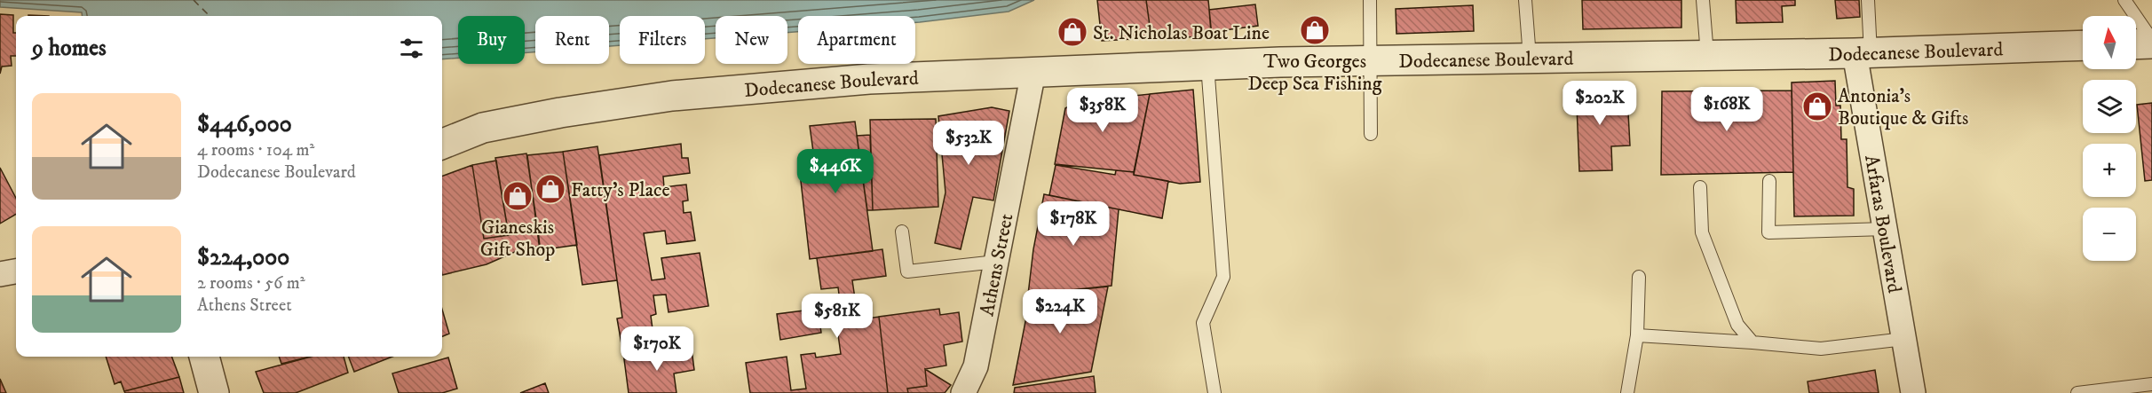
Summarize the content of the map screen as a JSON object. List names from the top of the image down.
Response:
{
  "streets": {
    "street": ["Dodecanese Boulevard", "Arfaras Boulevard", "Athens Street"]
  },
  "crossings": [
    ["Dodecanese Boulevard", "Arfaras Boulevard"],
    ["Dodecanese Boulevard", "Athens Street"]
  ],
  "places": {
    "shop": [
      "Two Georges Deep Sea Fishing",
      "St. Nicholas Boat Line",
      "Antonia's Boutique & Gifts",
      "Fatty's Place",
      "Gianeskis Gift Shop"
    ]
  },
  "north": "top",
  "page": {
    "map_buttons": ["+", "−"],
    "chip": [
      "Buy",
      "Rent",
      "Filters",
      "New",
      "Apartment"
    ],
    "heading": "9 homes",
    "list": [
      {
        "name": "$446,000",
        "note": "4 rooms · 104 m² · Dodecanese Boulevard"
      },
      {
        "name": "$224,000",
        "note": "2 rooms · 56 m² · Athens Street"
      }
    ],
    "price": [
      "$202K",
      "$168K",
      "$358K",
      "$532K",
      "$446K",
      "$178K",
      "$224K",
      "$581K",
      "$170K"
    ]
  }
}
